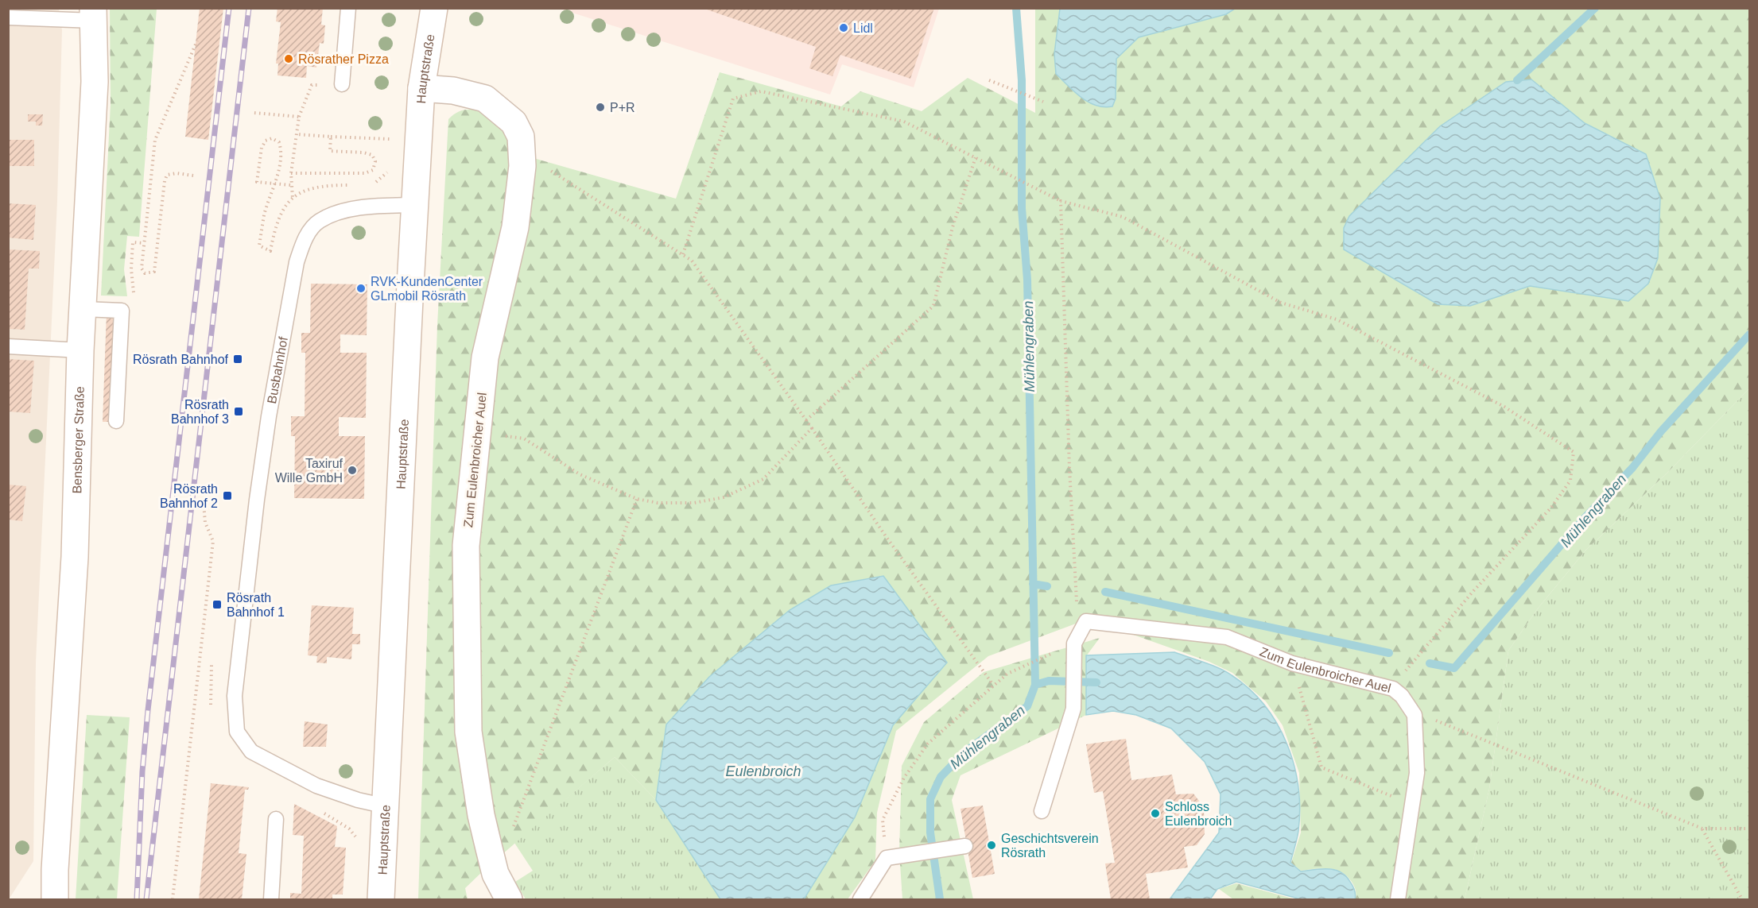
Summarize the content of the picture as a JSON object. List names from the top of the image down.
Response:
{
  "streets": {
    "main road": ["Hauptstraße", "Bensberger Straße", "Zum Eulenbroicher Auel"],
    "lane": ["Busbahnhof"]
  },
  "crossings": [
    ["Hauptstraße", "Busbahnhof"],
    ["Hauptstraße", "Zum Eulenbroicher Auel"]
  ],
  "water": ["Mühlengraben", "Eulenbroich"],
  "places": {
    "other": [
      "Lidl",
      "Rösrather Pizza",
      "P+R",
      "RVK-KundenCenter GLmobil Rösrath",
      "Taxiruf Wille GmbH",
      "Schloss Eulenbroich",
      "Geschichtsverein Rösrath"
    ],
    "transit": [
      "Rösrath Bahnhof",
      "Rösrath Bahnhof 3",
      "Rösrath Bahnhof 2",
      "Rösrath Bahnhof 1"
    ]
  }
}
